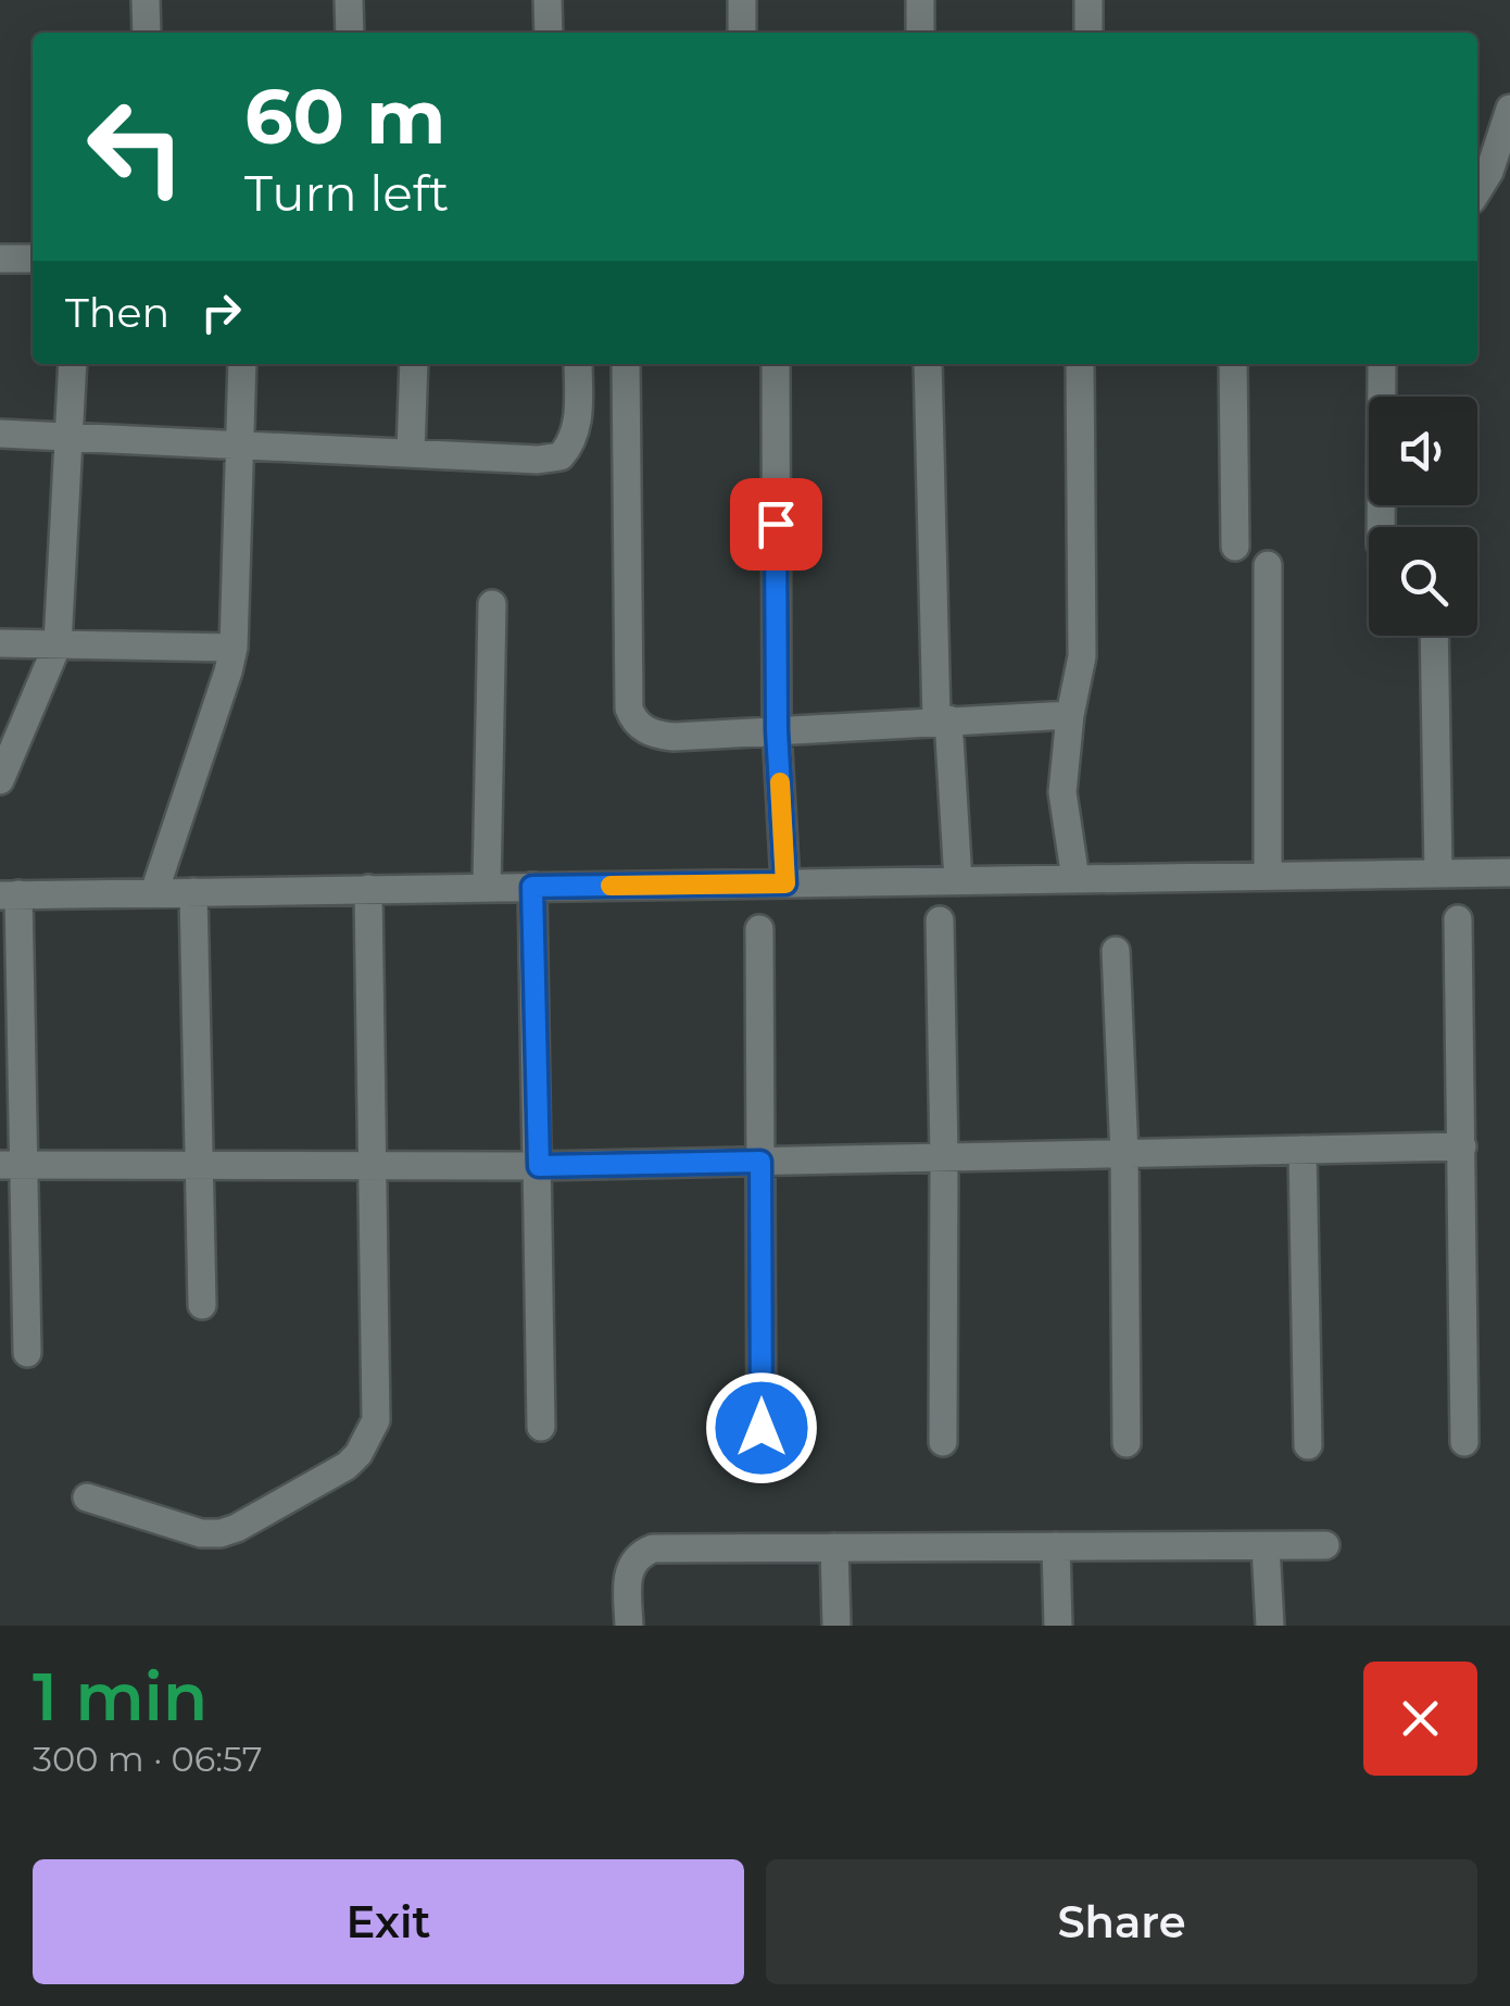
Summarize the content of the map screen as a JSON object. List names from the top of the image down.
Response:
{
  "page": {
    "turn": ["60 m", "Turn left"],
    "then": "Then",
    "heading": ["1 min", "300 m · 06:57"],
    "buttons": ["Exit", "Share"]
  }
}
